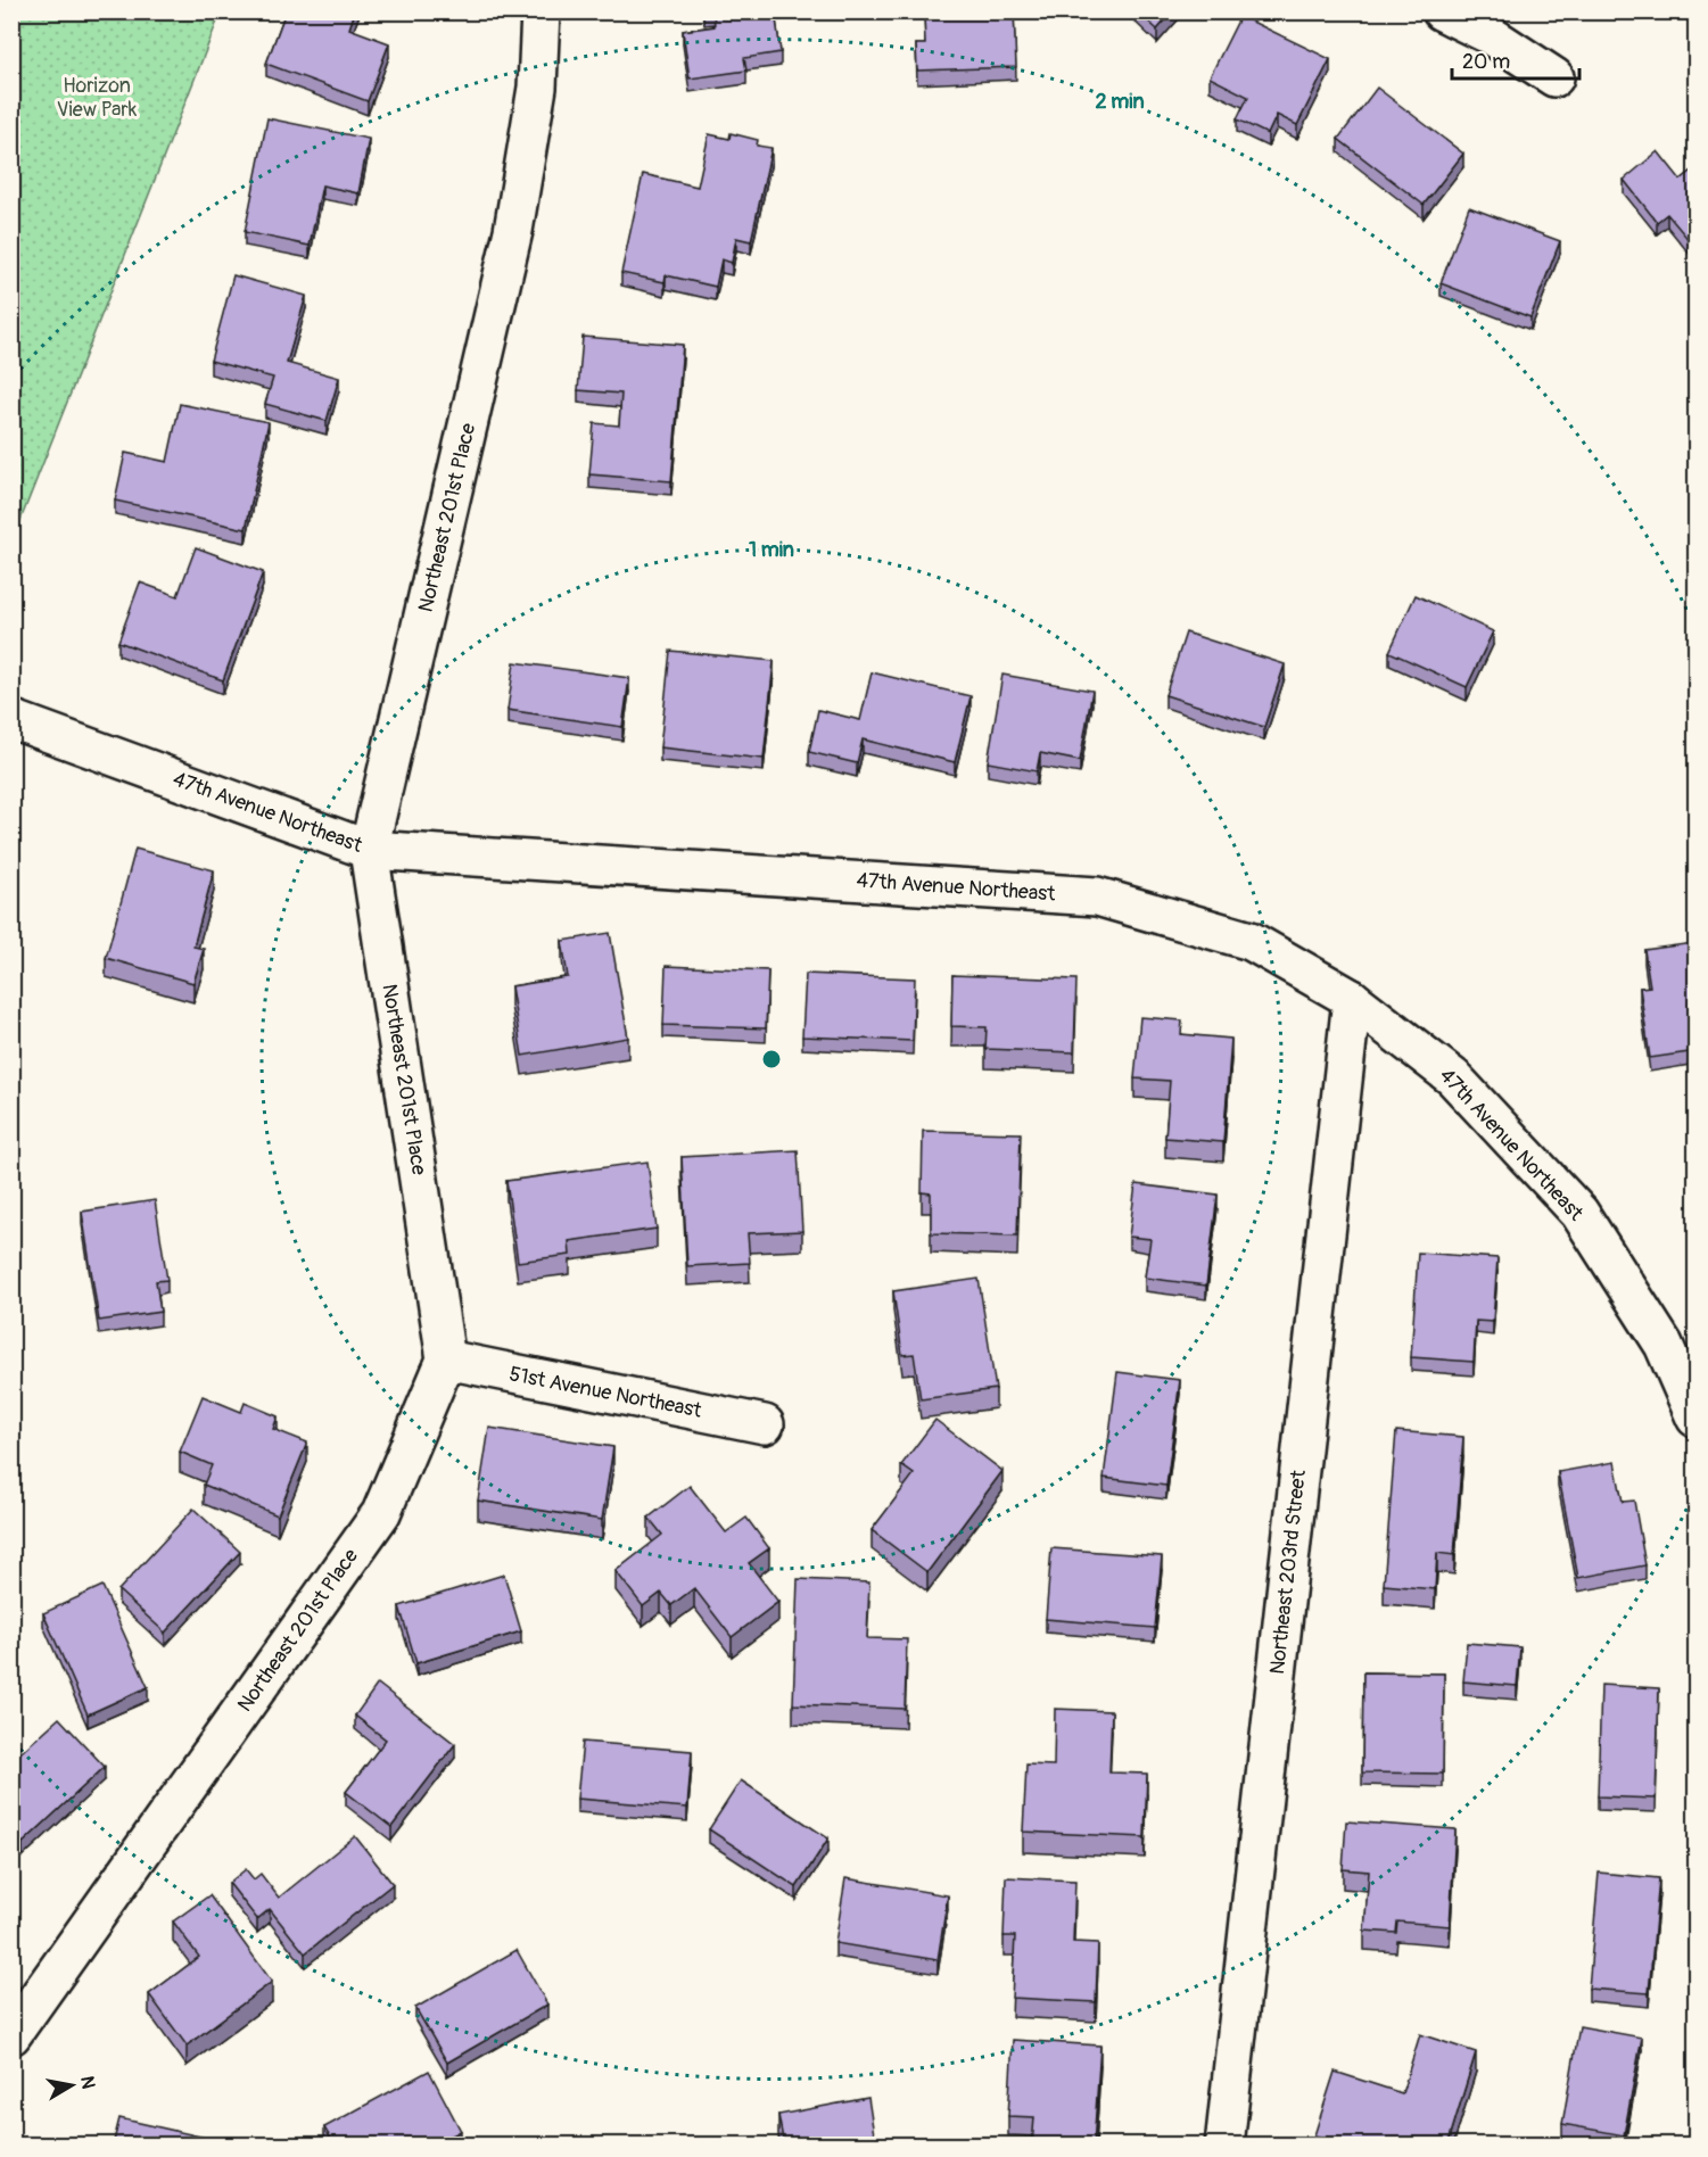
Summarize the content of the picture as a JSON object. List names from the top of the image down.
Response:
{
  "streets": {
    "street": [
      "Northeast 201st Place",
      "47th Avenue Northeast",
      "51st Avenue Northeast",
      "Northeast 203rd Street"
    ]
  },
  "crossings": [
    ["Northeast 201st Place", "47th Avenue Northeast"],
    ["Northeast 201st Place", "51st Avenue Northeast"],
    ["47th Avenue Northeast", "Northeast 203rd Street"]
  ],
  "parks": ["Horizon View Park"],
  "scale_bar": "20 m",
  "north": "right",
  "rings": ["2 min", "1 min"]
}
